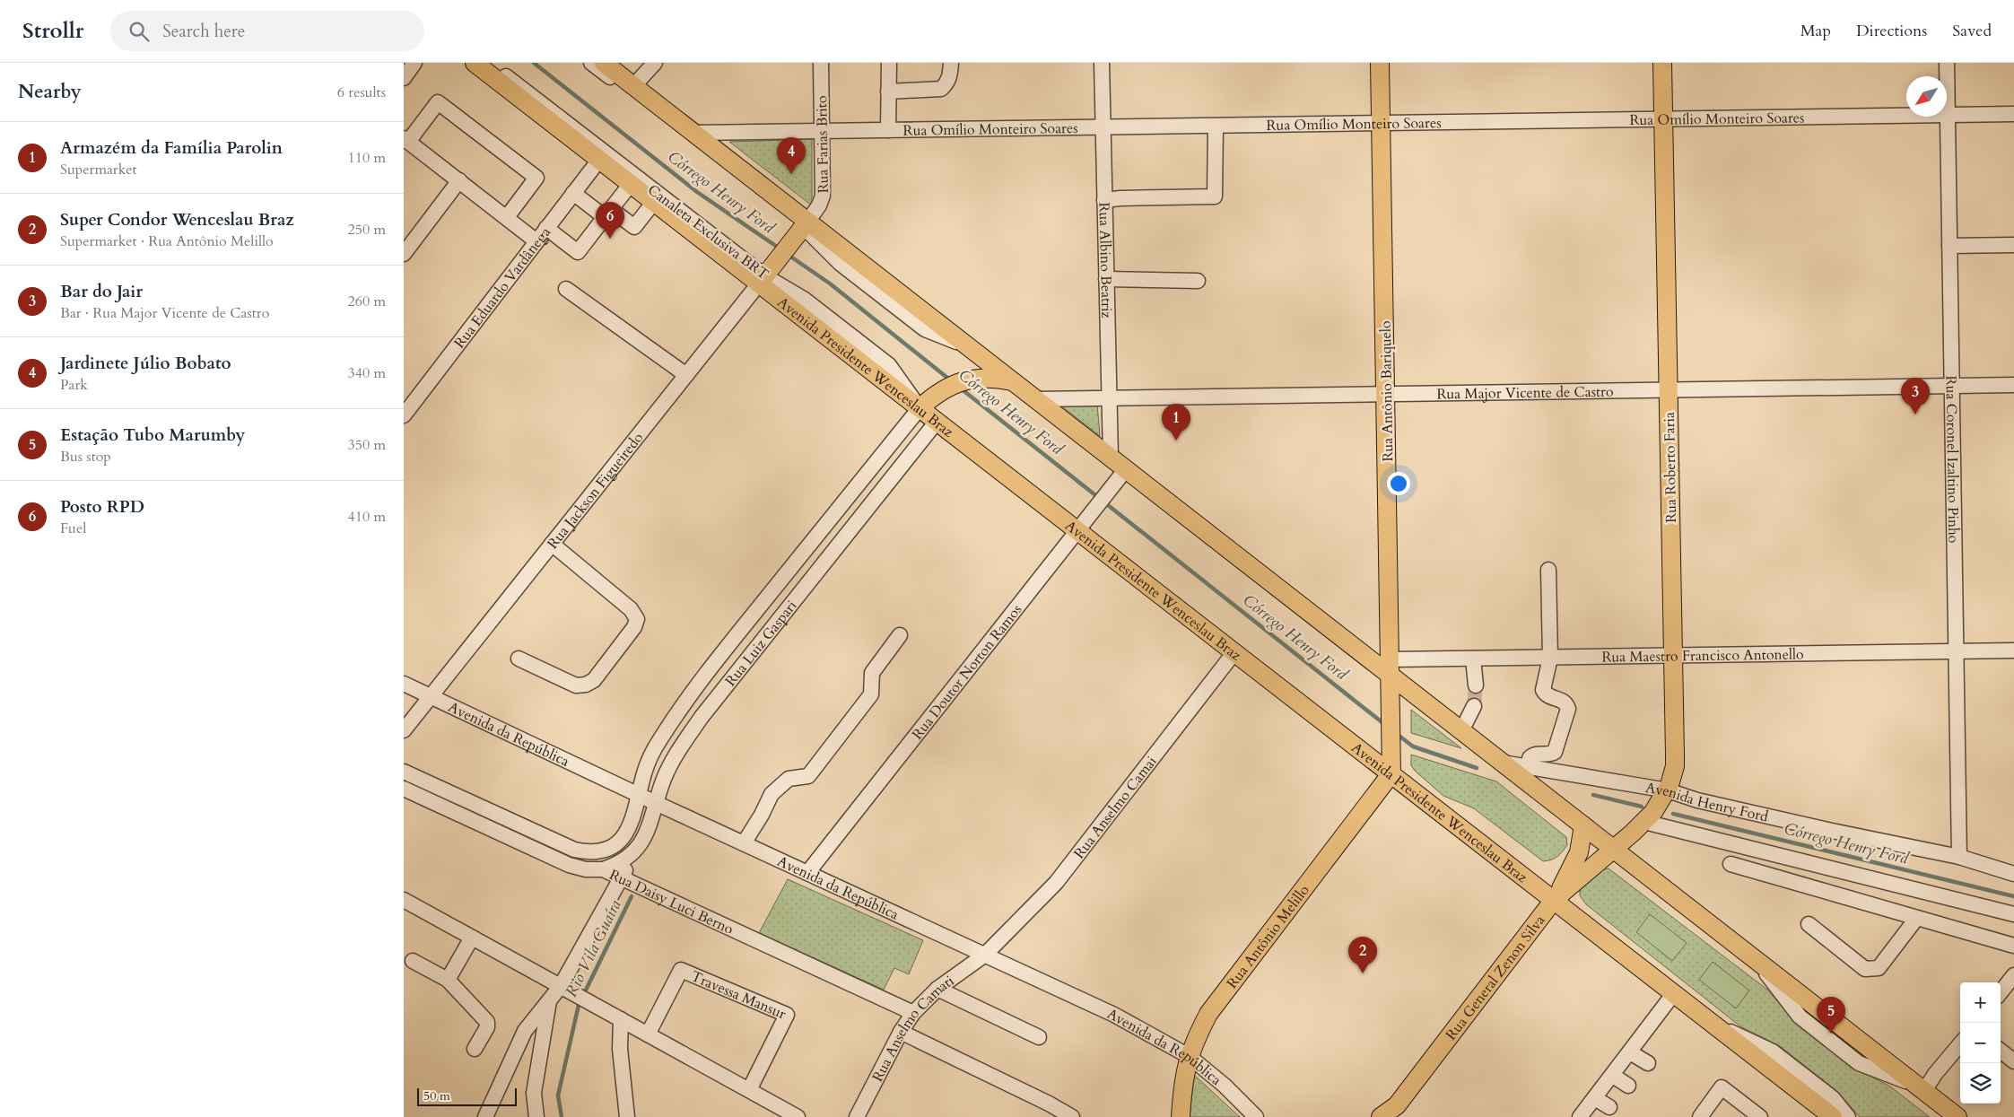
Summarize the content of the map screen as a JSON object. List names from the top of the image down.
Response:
{
  "streets": {
    "main road": [
      "Avenida Presidente Wenceslau Braz",
      "Rua Antônio Bariquelo",
      "Rua Roberto Faria",
      "Rua Antônio Melillo",
      "Rua General Zenon Silva"
    ],
    "street": [
      "Rua Omílio Monteiro Soares",
      "Rua Farias Brito",
      "Canaleta Exclusiva BRT",
      "Rua Albino Beatriz",
      "Rua Eduardo Vardânega",
      "Rua Major Vicente de Castro",
      "Rua Coronel Izaltino Pinho",
      "Rua Jackson Figueiredo",
      "Rua Luiz Gaspari",
      "Rua Maestro Francisco Antonello",
      "Rua Doutor Norton Ramos",
      "Avenida da República",
      "Avenida Henry Ford",
      "Rua Anselmo Camai",
      "Rua Daisy Luci Berno",
      "Travessa Mansur",
      "Rua Anselmo Camati"
    ]
  },
  "crossings": [
    ["Rua Omílio Monteiro Soares", "Rua Farias Brito"],
    ["Rua Omílio Monteiro Soares", "Rua Albino Beatriz"],
    ["Rua Omílio Monteiro Soares", "Rua Antônio Bariquelo"],
    ["Rua Omílio Monteiro Soares", "Rua Coronel Izaltino Pinho"],
    ["Rua Omílio Monteiro Soares", "Rua Roberto Faria"],
    ["Canaleta Exclusiva BRT", "Avenida Presidente Wenceslau Braz"],
    ["Canaleta Exclusiva BRT", "Rua Jackson Figueiredo"],
    ["Rua Albino Beatriz", "Rua Major Vicente de Castro"],
    ["Rua Eduardo Vardânega", "Avenida Presidente Wenceslau Braz"],
    ["Avenida Presidente Wenceslau Braz", "Rua Antônio Bariquelo"],
    ["Avenida Presidente Wenceslau Braz", "Rua Jackson Figueiredo"],
    ["Avenida Presidente Wenceslau Braz", "Rua Luiz Gaspari"],
    ["Avenida Presidente Wenceslau Braz", "Rua Doutor Norton Ramos"],
    ["Avenida Presidente Wenceslau Braz", "Rua Anselmo Camai"],
    ["Avenida Presidente Wenceslau Braz", "Rua Antônio Melillo"],
    ["Avenida Presidente Wenceslau Braz", "Rua General Zenon Silva"],
    ["Rua Antônio Bariquelo", "Rua Major Vicente de Castro"],
    ["Rua Antônio Bariquelo", "Rua Maestro Francisco Antonello"],
    ["Rua Antônio Bariquelo", "Rua Antônio Melillo"],
    ["Rua Major Vicente de Castro", "Rua Coronel Izaltino Pinho"],
    ["Rua Major Vicente de Castro", "Rua Roberto Faria"],
    ["Rua Coronel Izaltino Pinho", "Rua Maestro Francisco Antonello"],
    ["Rua Coronel Izaltino Pinho", "Avenida Henry Ford"],
    ["Rua Roberto Faria", "Rua Maestro Francisco Antonello"],
    ["Rua Roberto Faria", "Avenida Henry Ford"],
    ["Rua Roberto Faria", "Rua General Zenon Silva"],
    ["Rua Jackson Figueiredo", "Avenida da República"],
    ["Rua Luiz Gaspari", "Avenida da República"],
    ["Rua Luiz Gaspari", "Rua Daisy Luci Berno"],
    ["Rua Doutor Norton Ramos", "Avenida da República"],
    ["Avenida da República", "Rua Anselmo Camai"],
    ["Avenida da República", "Rua Antônio Melillo"],
    ["Avenida da República", "Rua Anselmo Camati"],
    ["Rua Anselmo Camai", "Rua Anselmo Camati"],
    ["Rua Daisy Luci Berno", "Rua Anselmo Camati"]
  ],
  "water": ["Córrego Henry Ford", "Rio Vila Guaíra"],
  "scale_bar": "50 m",
  "north": "bottom left",
  "page": {
    "header": "Strollr",
    "search": "Search here",
    "nav": ["Map", "Directions", "Saved"],
    "heading": ["Nearby", "6 results"],
    "list": [
      {
        "mark": "1",
        "name": "Armazém da Família Parolin",
        "note": "Supermarket",
        "value": "110 m"
      },
      {
        "mark": "2",
        "name": "Super Condor Wenceslau Braz",
        "note": "Supermarket · Rua Antônio Melillo",
        "value": "250 m"
      },
      {
        "mark": "3",
        "name": "Bar do Jair",
        "note": "Bar · Rua Major Vicente de Castro",
        "value": "260 m"
      },
      {
        "mark": "4",
        "name": "Jardinete Júlio Bobato",
        "note": "Park",
        "value": "340 m"
      },
      {
        "mark": "5",
        "name": "Estação Tubo Marumby",
        "note": "Bus stop",
        "value": "350 m"
      },
      {
        "mark": "6",
        "name": "Posto RPD",
        "note": "Fuel",
        "value": "410 m"
      }
    ],
    "pins": [
      "4",
      "6",
      "3",
      "1",
      "2",
      "5"
    ],
    "map_buttons": ["+", "−"],
    "scale": "50 m"
  }
}
